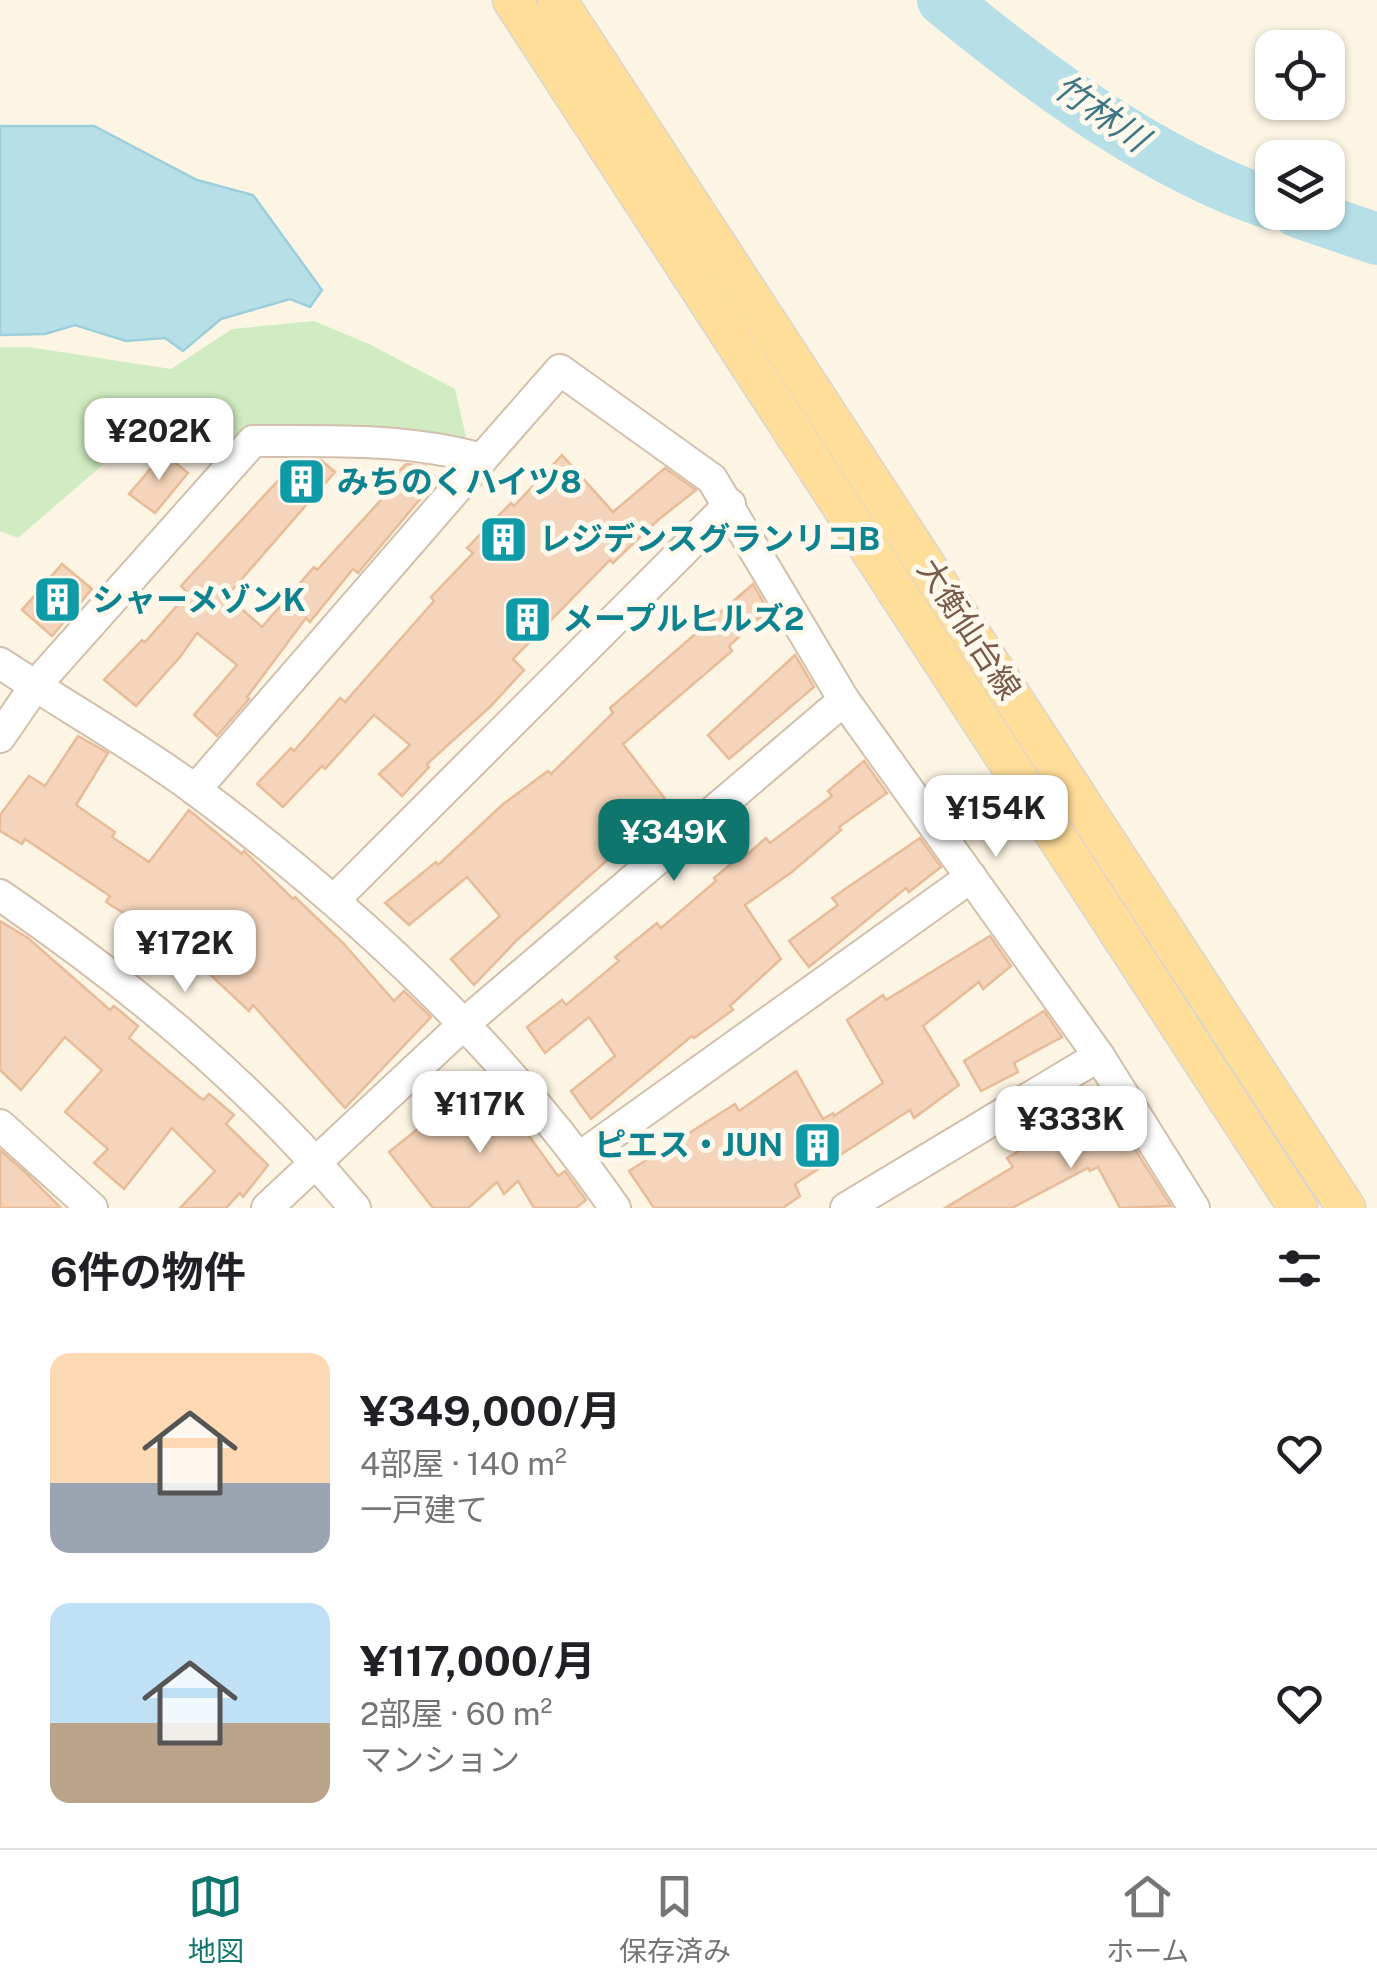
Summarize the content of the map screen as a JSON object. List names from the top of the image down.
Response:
{
  "streets": {
    "main road": ["大衡仙台線"]
  },
  "water": ["竹林川"],
  "places": {
    "building": [
      "みちのくハイツ8",
      "レジデンスグランリコB",
      "シャーメゾンK",
      "メープルヒルズ2",
      "ピエス・JUN"
    ]
  },
  "page": {
    "price": [
      "¥202K",
      "¥154K",
      "¥349K",
      "¥172K",
      "¥117K",
      "¥333K"
    ],
    "heading": "6件の物件",
    "list": [
      {
        "name": "¥349,000/月",
        "note": "4部屋 · 140 m² · 一戸建て"
      },
      {
        "name": "¥117,000/月",
        "note": "2部屋 · 60 m² · マンション"
      }
    ],
    "tabs": ["地図", "保存済み", "ホーム"]
  }
}
